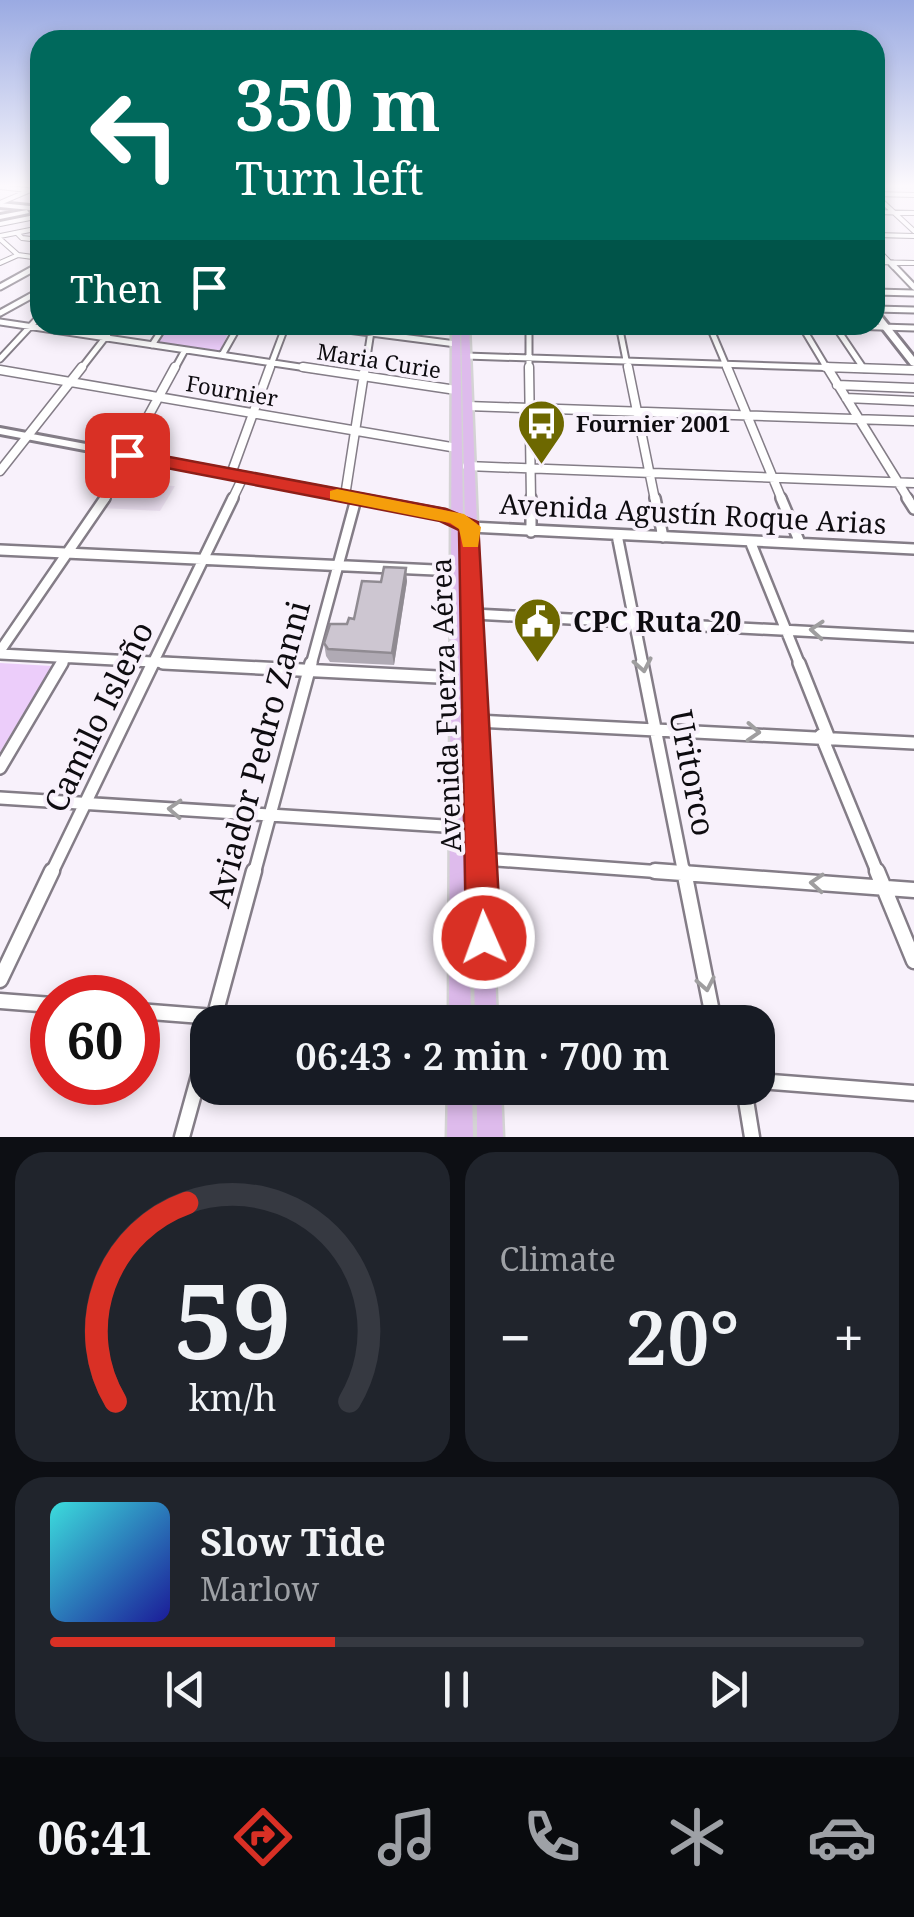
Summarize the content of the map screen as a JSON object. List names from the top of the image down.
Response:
{
  "streets": {
    "main road": ["Avenida Agustín Roque Arias", "Avenida Fuerza Aérea"],
    "street": [
      "Maria Curie",
      "Fournier",
      "Camilo Isleño",
      "Aviador Pedro Zanni",
      "Uritorco"
    ]
  },
  "crossings": [
    ["Maria Curie", "Avenida Fuerza Aérea"],
    ["Maria Curie", "Camilo Isleño"],
    ["Maria Curie", "Aviador Pedro Zanni"],
    ["Fournier", "Avenida Fuerza Aérea"],
    ["Fournier", "Camilo Isleño"],
    ["Fournier", "Aviador Pedro Zanni"],
    ["Avenida Agustín Roque Arias", "Avenida Fuerza Aérea"],
    ["Avenida Agustín Roque Arias", "Camilo Isleño"],
    ["Avenida Agustín Roque Arias", "Aviador Pedro Zanni"],
    ["Avenida Agustín Roque Arias", "Uritorco"]
  ],
  "one_way": ["Uritorco"],
  "places": {
    "bus stop": ["Fournier 2001"],
    "public building": ["CPC Ruta 20"]
  },
  "page": {
    "turn": ["350 m", "Turn left"],
    "then": "Then",
    "limit": "60",
    "trip": "06:43 · 2 min · 700 m",
    "tile": "Climate",
    "heat": ["−", "20°", "+"],
    "song": ["Slow Tide", "Marlow"],
    "tabs": "06:41",
    "gauge": ["59", "km/h"]
  }
}
